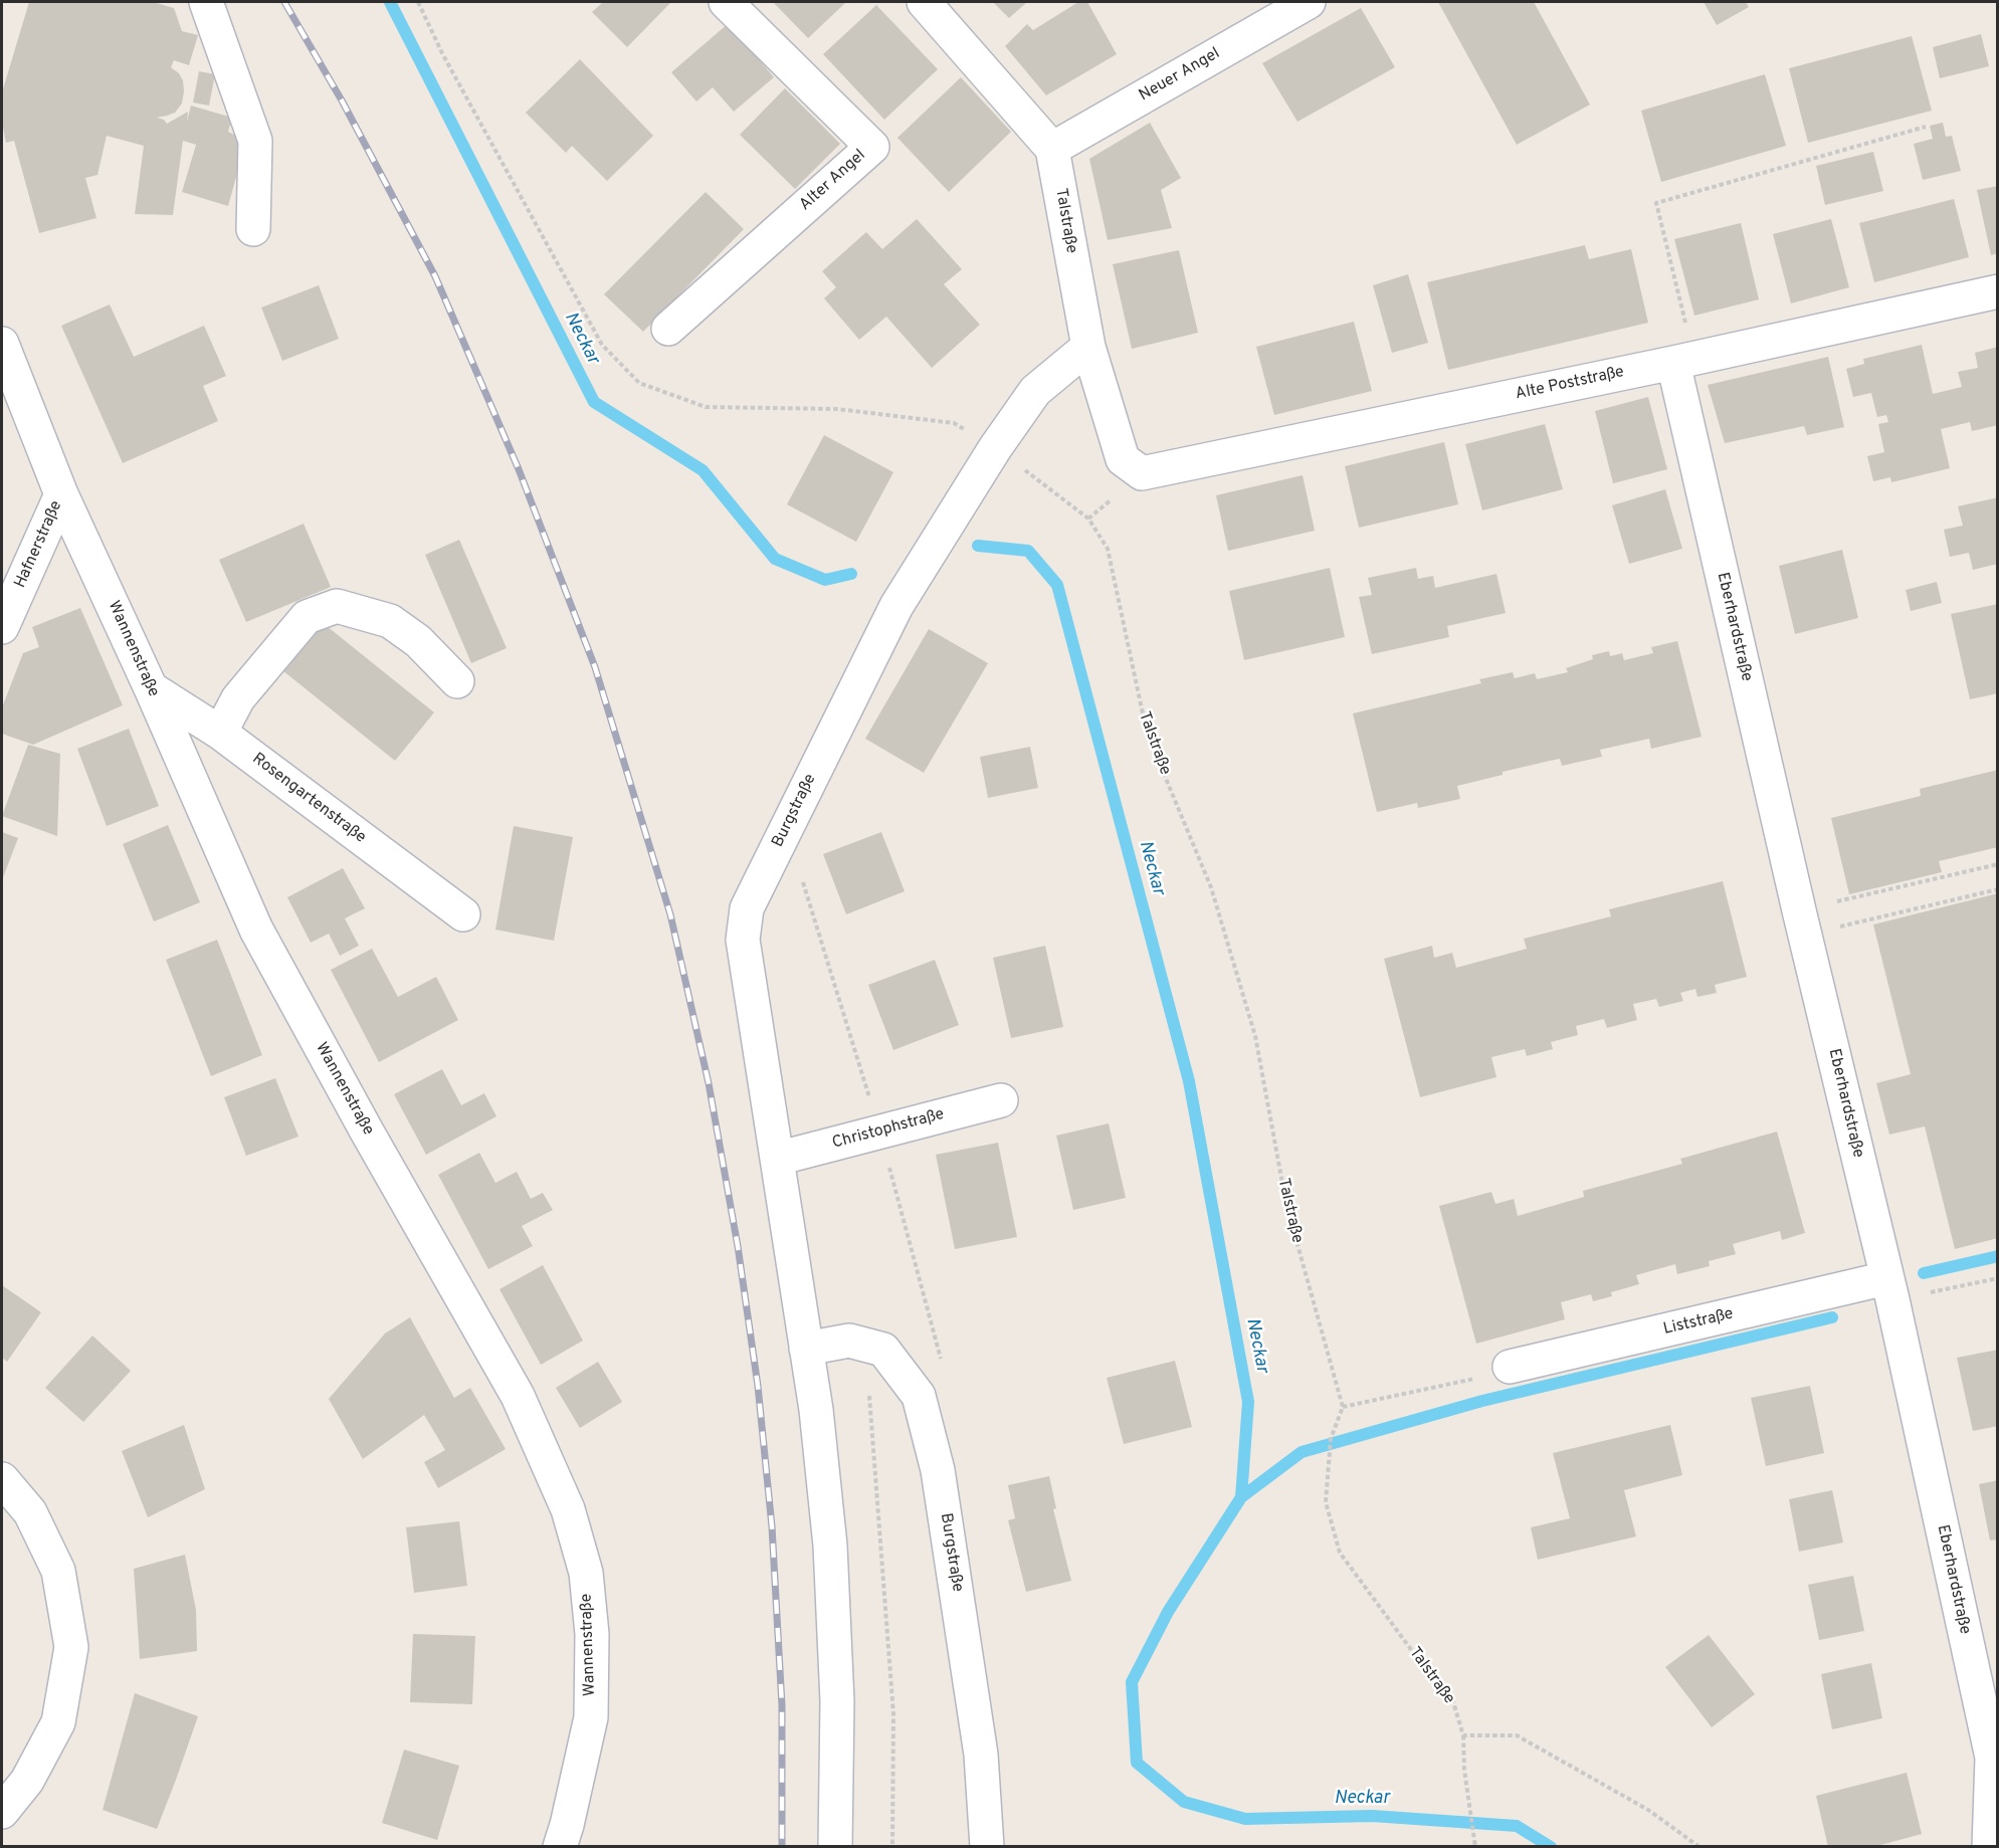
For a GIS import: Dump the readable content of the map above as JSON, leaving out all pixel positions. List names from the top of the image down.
{
  "streets": {
    "street": [
      "Neuer Angel",
      "Alter Angel",
      "Talstraße",
      "Alte Poststraße",
      "Hafnerstraße",
      "Eberhardstraße",
      "Wannenstraße",
      "Rosengartenstraße",
      "Burgstraße",
      "Christophstraße",
      "Liststraße"
    ]
  },
  "crossings": [
    ["Neuer Angel", "Talstraße"],
    ["Talstraße", "Alte Poststraße"],
    ["Talstraße", "Burgstraße"],
    ["Alte Poststraße", "Eberhardstraße"],
    ["Hafnerstraße", "Wannenstraße"],
    ["Eberhardstraße", "Liststraße"],
    ["Wannenstraße", "Rosengartenstraße"],
    ["Burgstraße", "Christophstraße"]
  ],
  "water": ["Neckar"]
}
